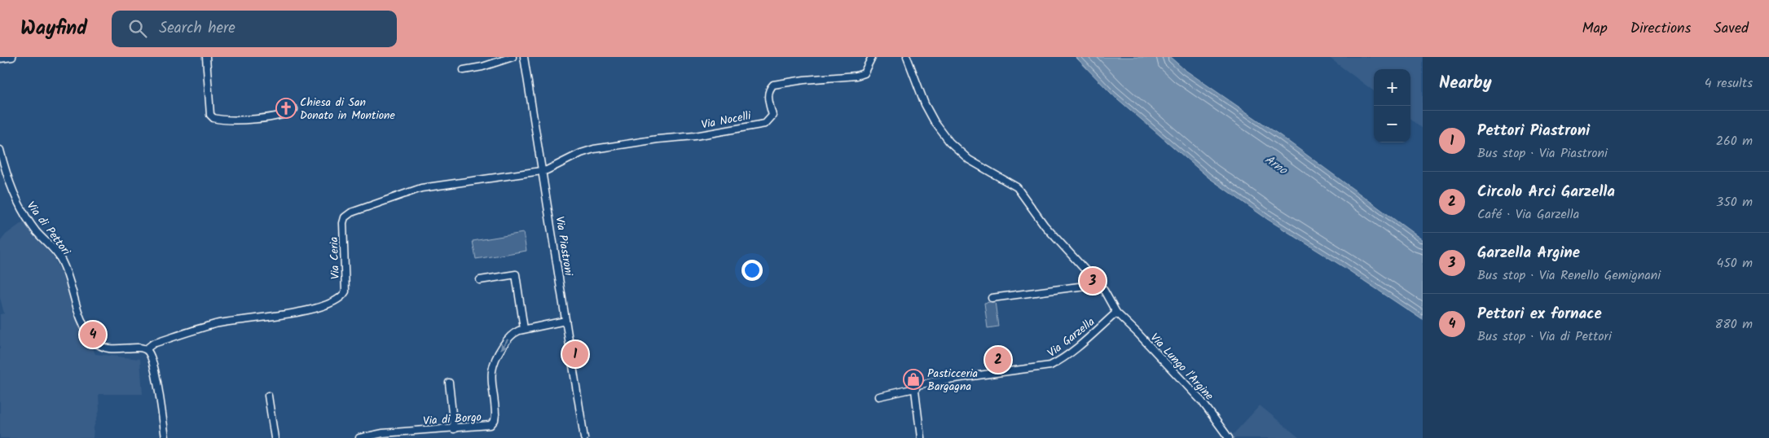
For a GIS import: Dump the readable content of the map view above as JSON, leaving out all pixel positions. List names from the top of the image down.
{
  "streets": {
    "street": [
      "Via Nocelli",
      "Via di Pettori",
      "Via Piastroni",
      "Via Ceria",
      "Via Garzella",
      "Via Lungo l'Argine",
      "Via di Borgo"
    ]
  },
  "crossings": [
    ["Via Nocelli", "Via Piastroni"],
    ["Via Nocelli", "Via Ceria"],
    ["Via di Pettori", "Via Ceria"],
    ["Via Piastroni", "Via Ceria"],
    ["Via Piastroni", "Via di Borgo"],
    ["Via Garzella", "Via Lungo l'Argine"]
  ],
  "one_way": ["Via di Borgo"],
  "water": ["Arno"],
  "places": {
    "church": ["Chiesa di San Donato in Montione"],
    "shop": ["Pasticceria Bargagna"]
  },
  "page": {
    "header": "Wayfind",
    "search": "Search here",
    "nav": ["Map", "Directions", "Saved"],
    "heading": ["Nearby", "4 results"],
    "map_buttons": ["+", "−"],
    "list": [
      {
        "mark": "1",
        "name": "Pettori Piastroni",
        "note": "Bus stop · Via Piastroni",
        "value": "260 m"
      },
      {
        "mark": "2",
        "name": "Circolo Arci Garzella",
        "note": "Café · Via Garzella",
        "value": "350 m"
      },
      {
        "mark": "3",
        "name": "Garzella Argine",
        "note": "Bus stop · Via Renello Gemignani",
        "value": "450 m"
      },
      {
        "mark": "4",
        "name": "Pettori ex fornace",
        "note": "Bus stop · Via di Pettori",
        "value": "880 m"
      }
    ],
    "pins": [
      "3",
      "4",
      "1",
      "2"
    ]
  }
}
